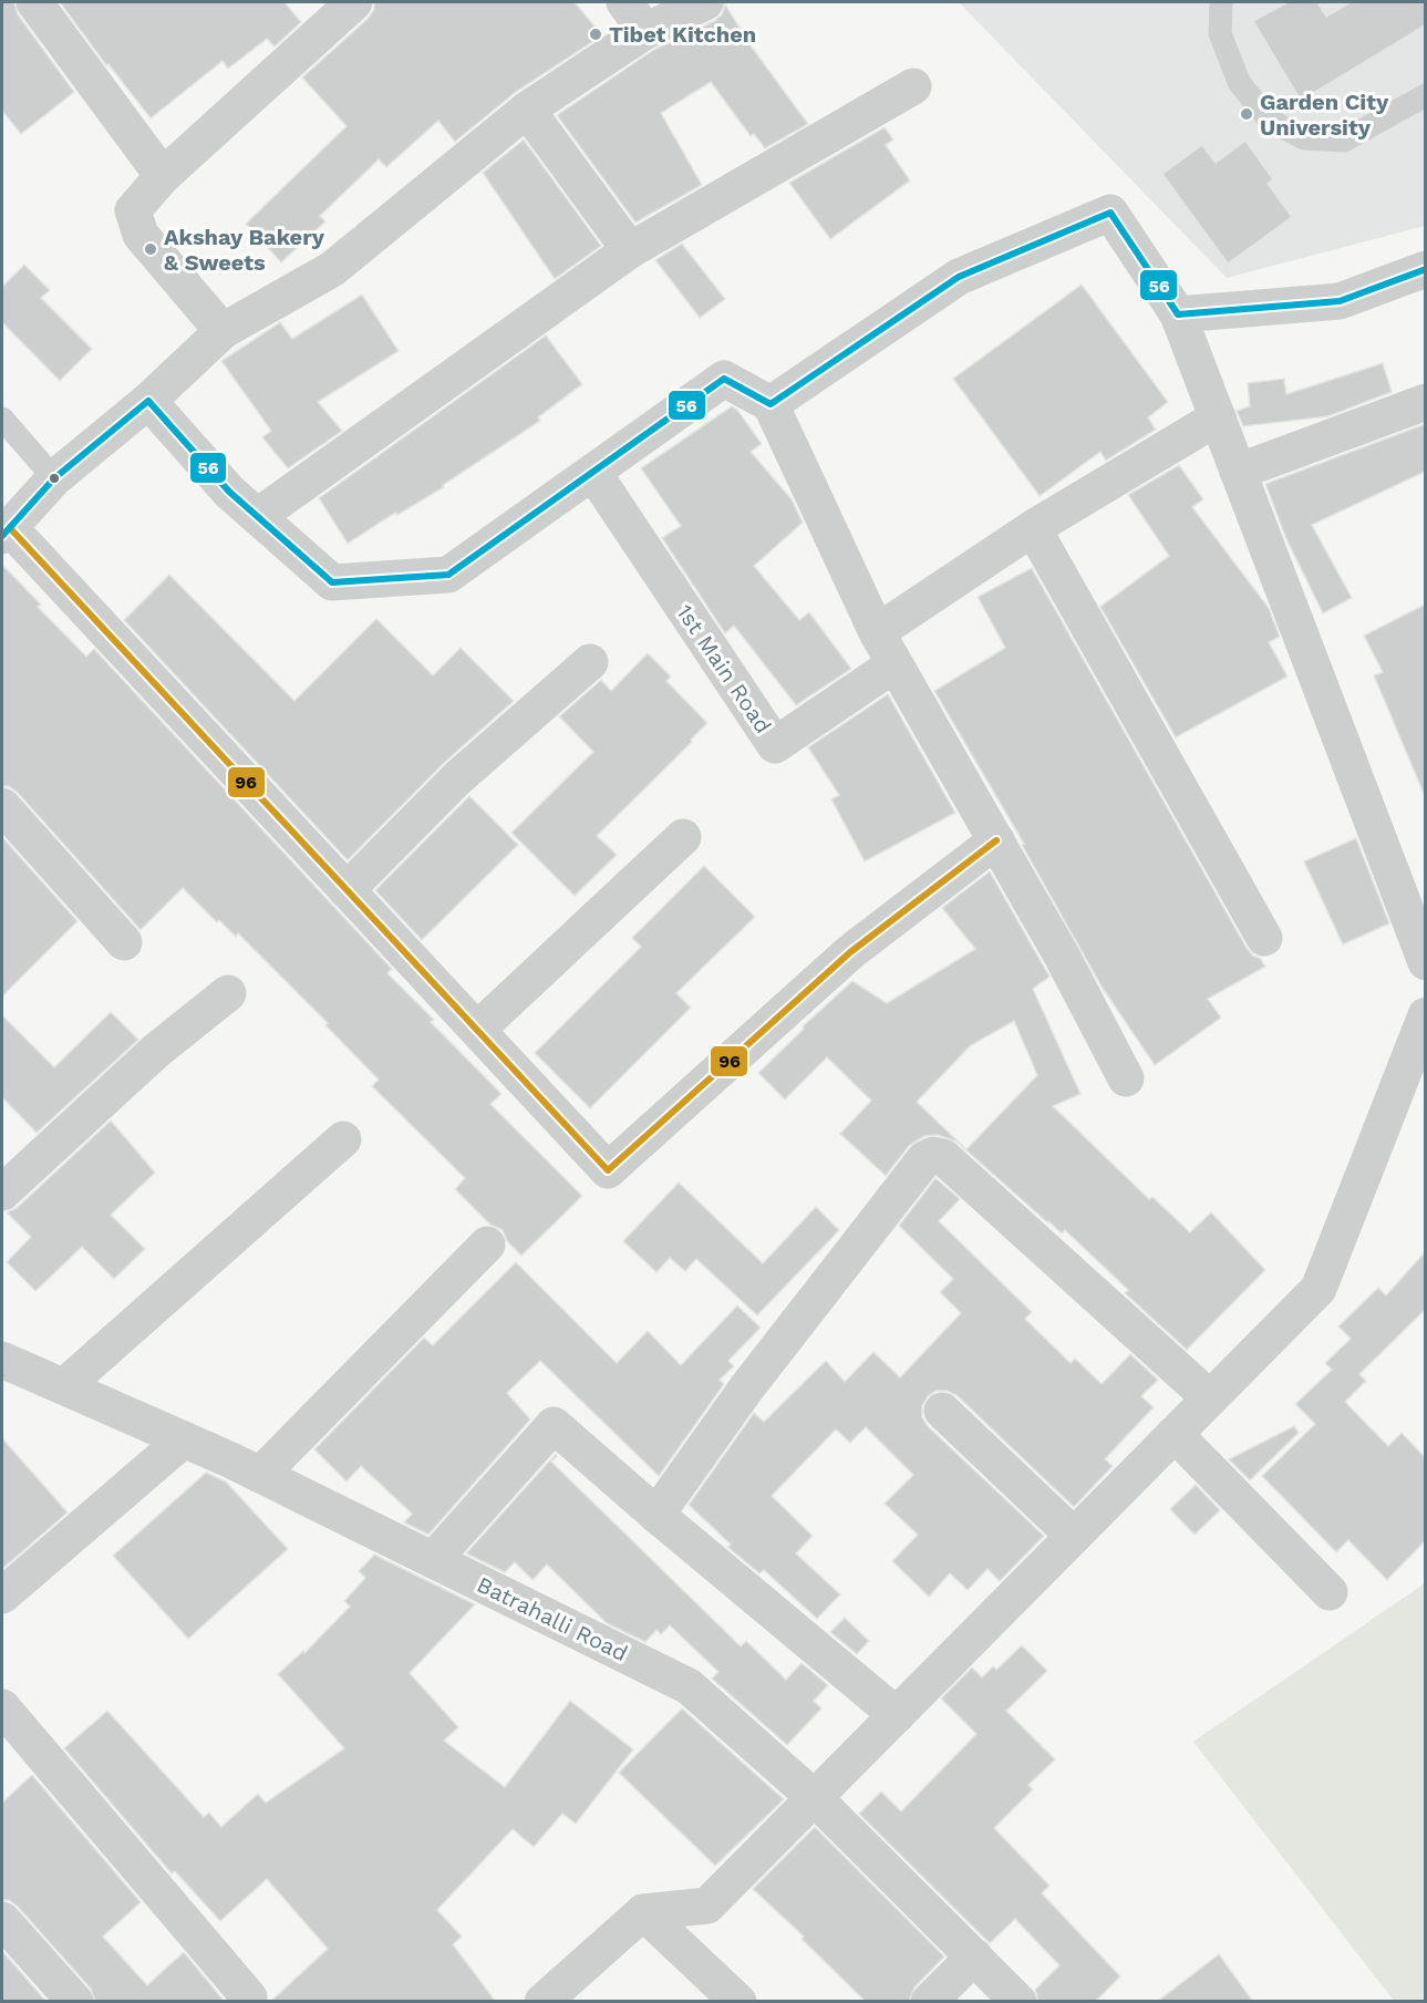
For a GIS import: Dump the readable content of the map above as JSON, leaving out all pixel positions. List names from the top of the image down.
{
  "streets": {
    "street": ["1st Main Road", "Batrahalli Road"]
  },
  "places": ["Tibet Kitchen", "Garden City University", "Akshay Bakery & Sweets"],
  "lines": ["transit line 56", "transit line 96"]
}
